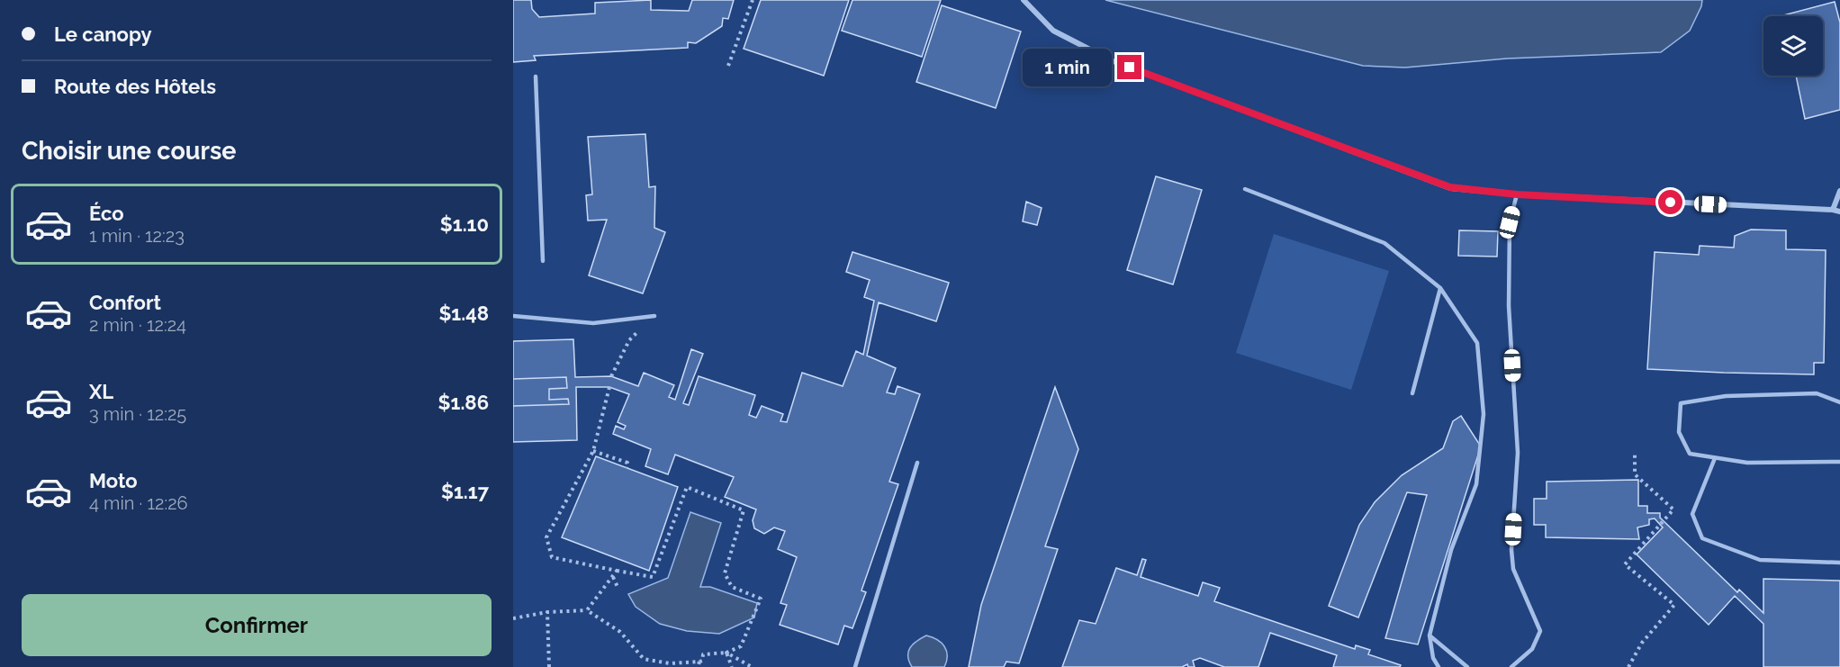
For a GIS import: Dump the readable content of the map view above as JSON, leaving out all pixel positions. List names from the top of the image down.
{
  "page": {
    "banner": ["Le canopy", "Route des Hôtels"],
    "bubble": "1 min",
    "heading": "Choisir une course",
    "list": [
      {
        "name": "Éco",
        "note": "1 min · 12:23",
        "value": "$1.10"
      },
      {
        "name": "Confort",
        "note": "2 min · 12:24",
        "value": "$1.48"
      },
      {
        "name": "XL",
        "note": "3 min · 12:25",
        "value": "$1.86"
      },
      {
        "name": "Moto",
        "note": "4 min · 12:26",
        "value": "$1.17"
      }
    ],
    "buttons": "Confirmer"
  }
}
